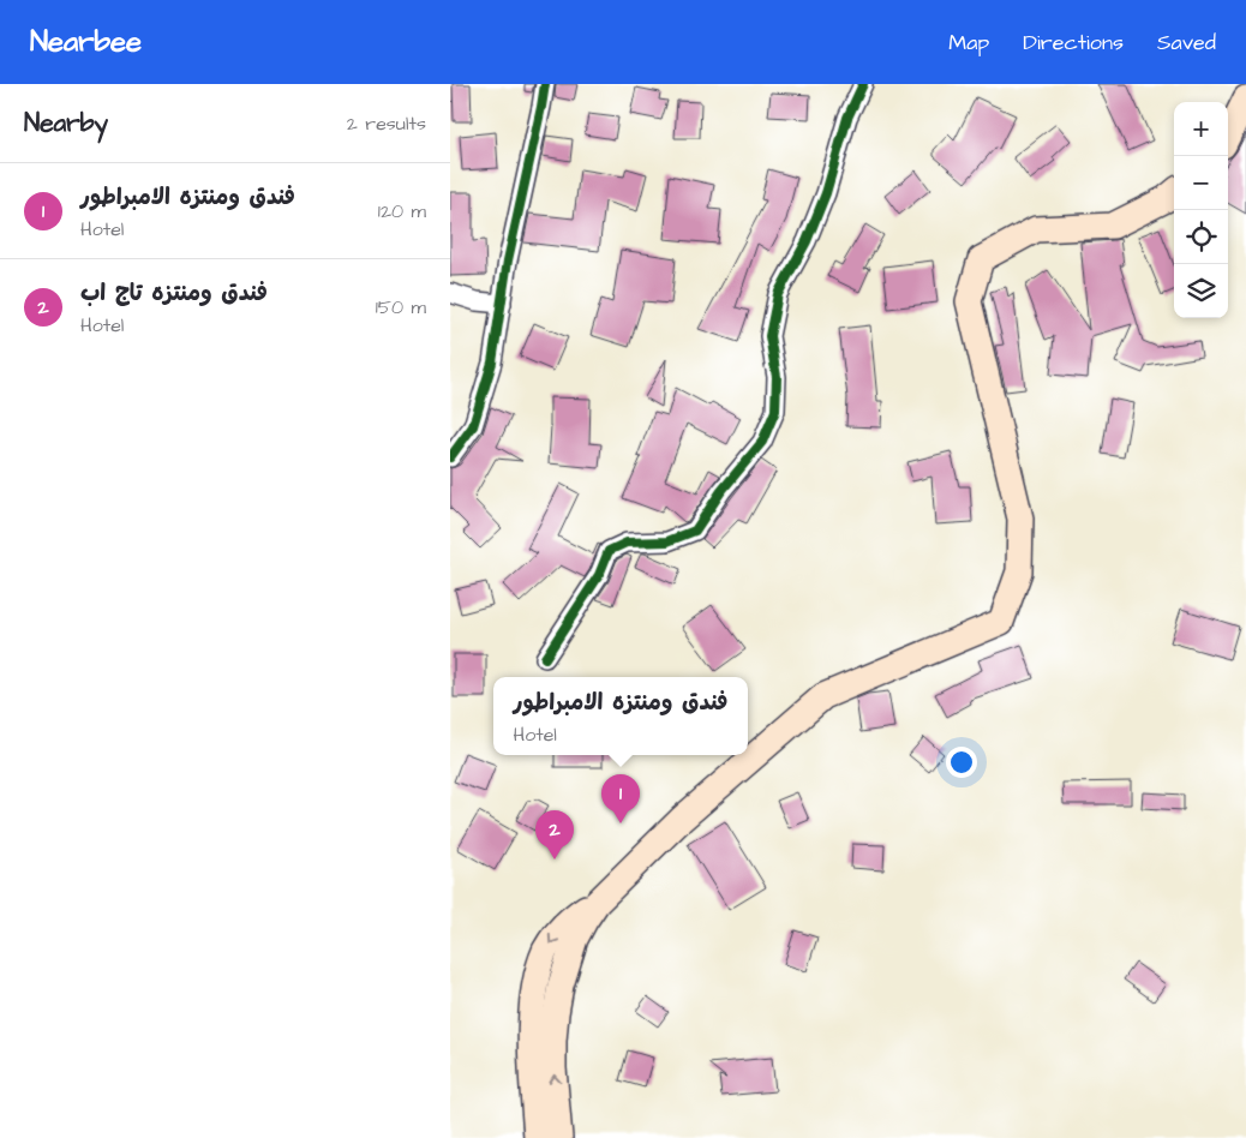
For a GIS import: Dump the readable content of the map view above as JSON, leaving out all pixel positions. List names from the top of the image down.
{
  "page": {
    "header": "Nearbee",
    "nav": ["Map", "Directions", "Saved"],
    "heading": ["Nearby", "2 results"],
    "map_buttons": ["+", "−"],
    "list": [
      {
        "mark": "1",
        "name": "فندق ومنتزه الامبراطور",
        "note": "Hotel",
        "value": "120 m"
      },
      {
        "mark": "2",
        "name": "فندق ومنتزه تاج اب",
        "note": "Hotel",
        "value": "150 m"
      }
    ],
    "popup": ["فندق ومنتزه الامبراطور", "Hotel"],
    "pins": ["1", "2"]
  }
}
